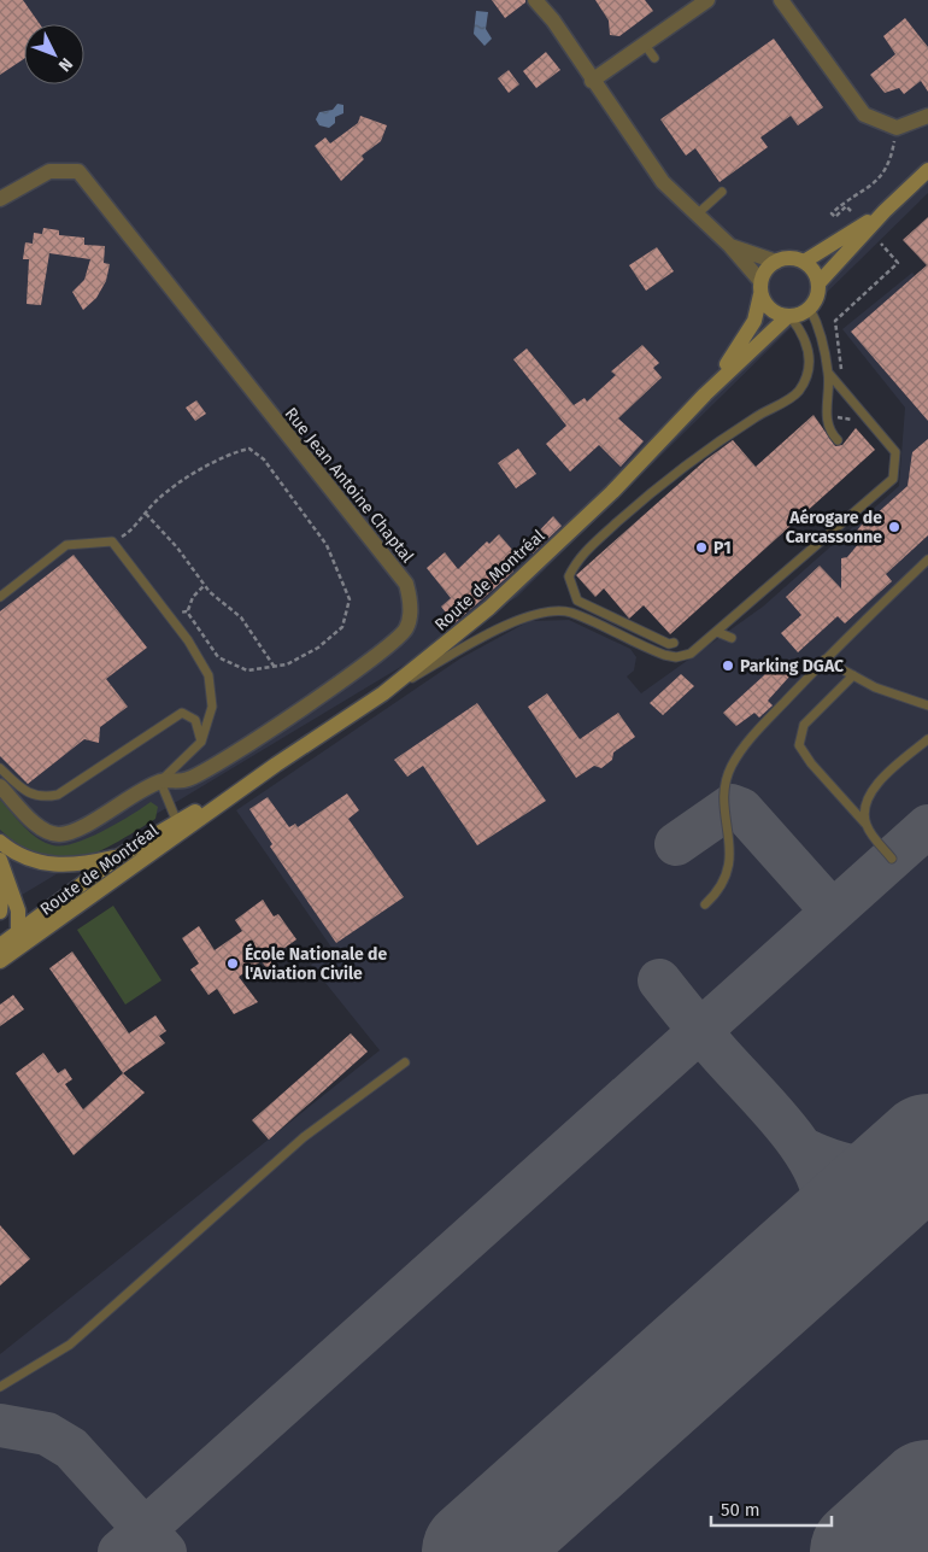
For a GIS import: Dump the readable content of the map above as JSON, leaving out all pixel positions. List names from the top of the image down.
{
  "streets": {
    "main road": ["Route de Montréal"],
    "street": ["Rue Jean Antoine Chaptal"]
  },
  "places": [
    "Aérogare de Carcassonne",
    "P1",
    "Parking DGAC",
    "École Nationale de l'Aviation Civile"
  ],
  "scale_bar": "50 m",
  "north": "bottom right"
}
